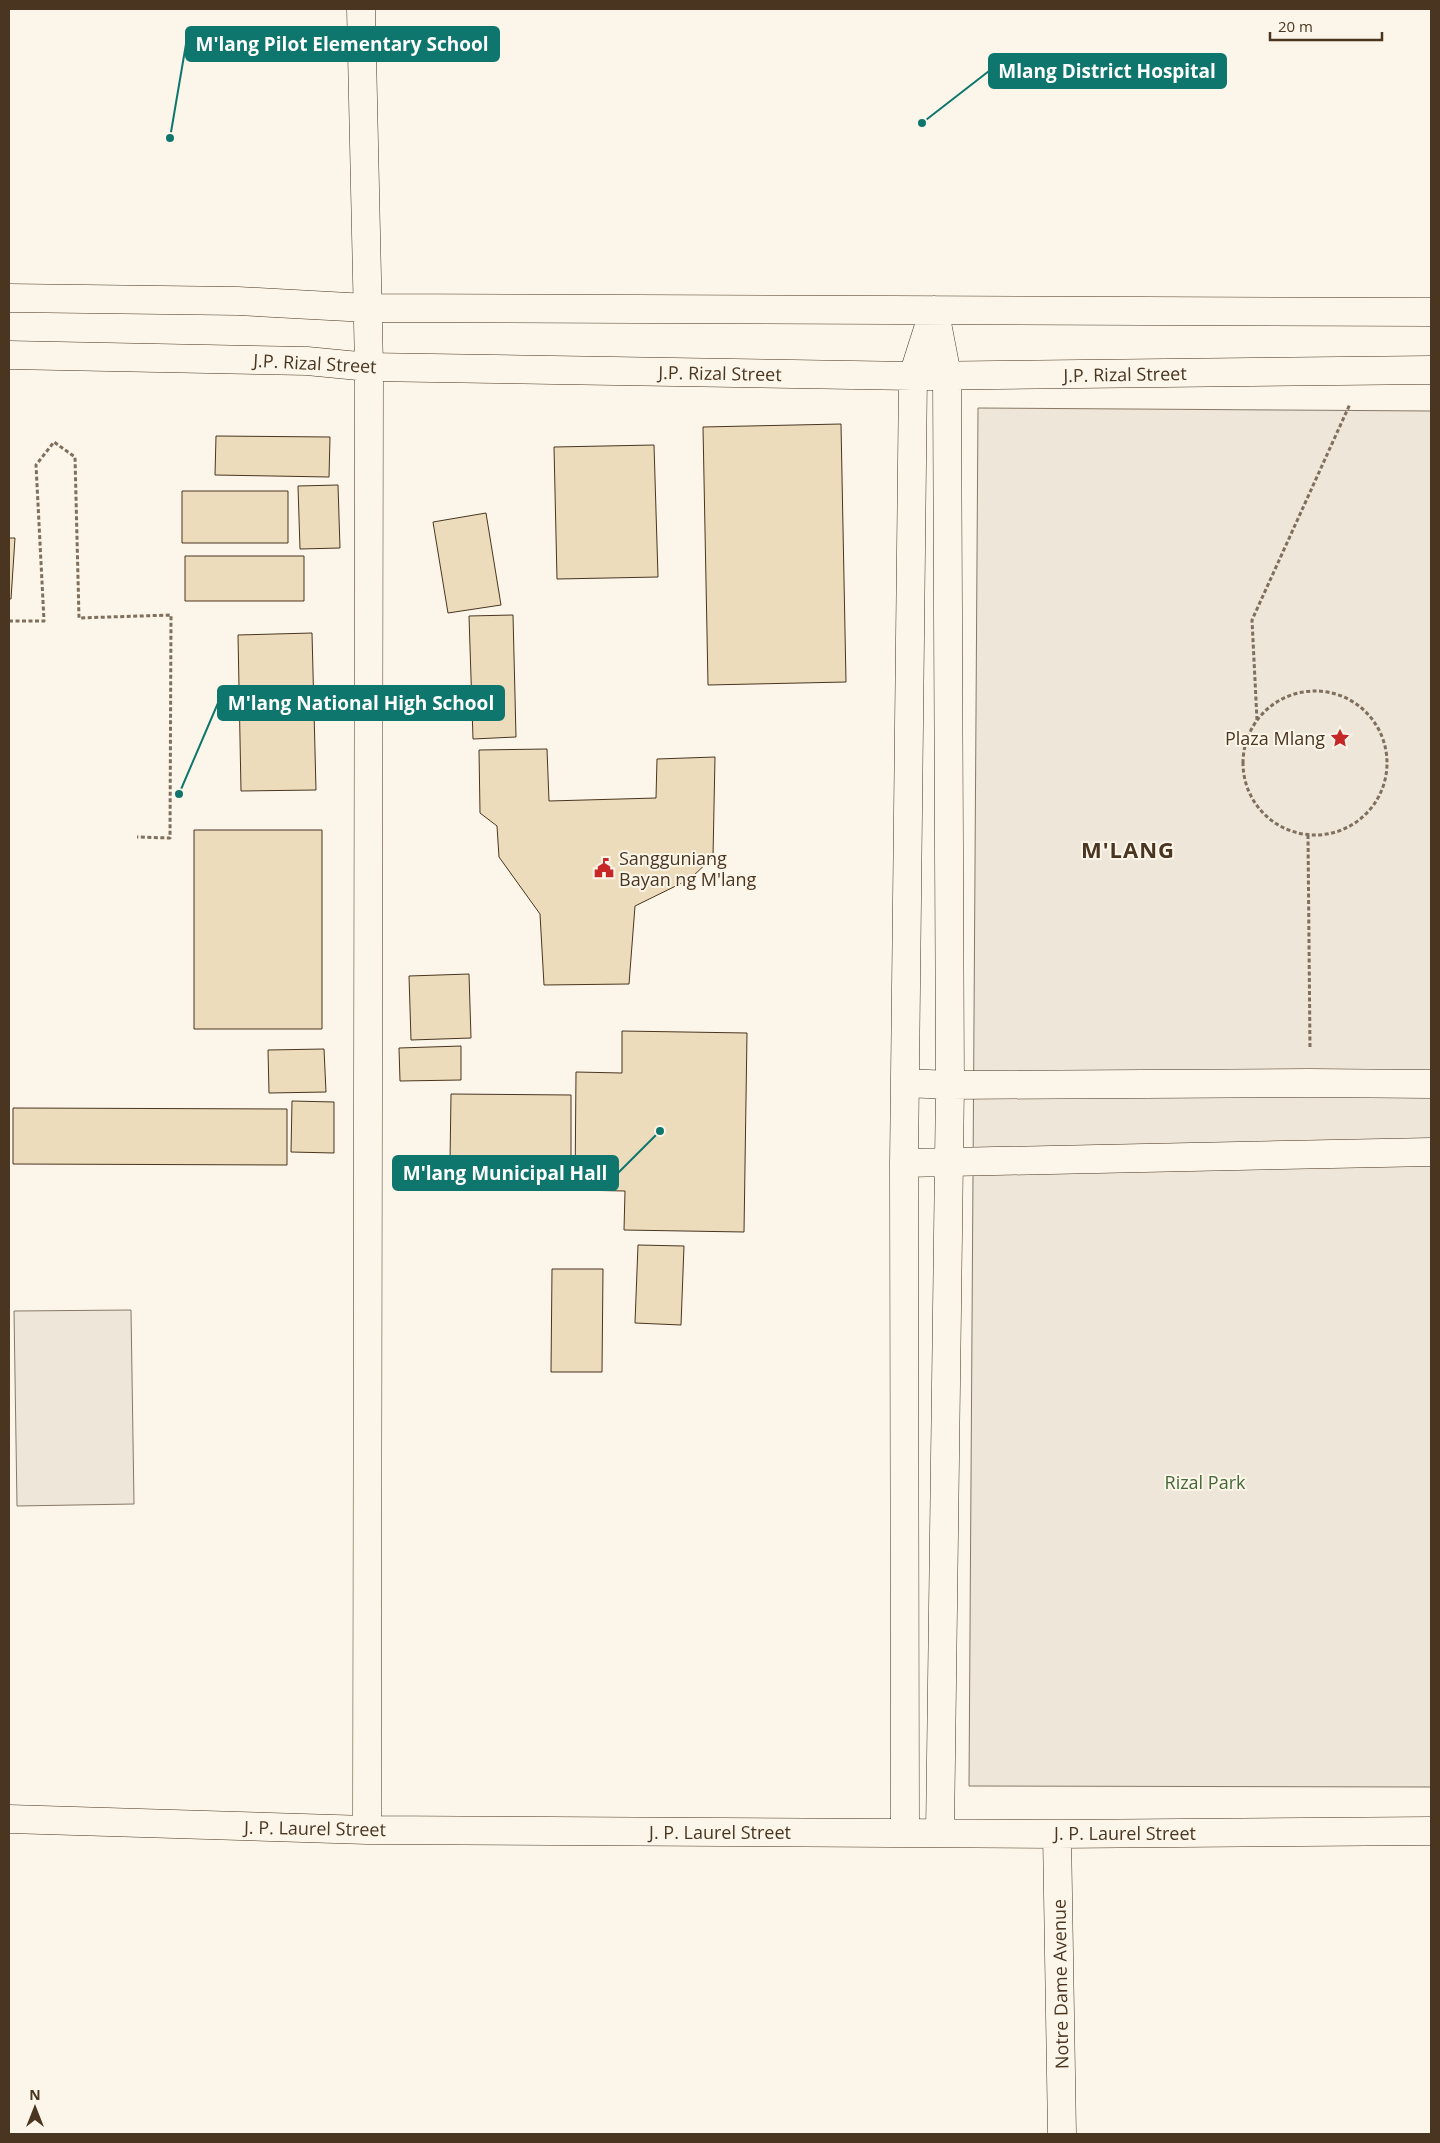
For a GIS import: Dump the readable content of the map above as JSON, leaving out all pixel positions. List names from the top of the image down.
{
  "streets": {
    "street": ["J.P. Rizal Street", "J. P. Laurel Street", "Notre Dame Avenue"]
  },
  "crossings": [
    ["J. P. Laurel Street", "Notre Dame Avenue"]
  ],
  "districts": ["M'LANG"],
  "parks": ["Rizal Park"],
  "places": {
    "other": [
      "Mlang District Hospital",
      "M'lang Pilot Elementary School",
      "M'lang National High School",
      "M'lang Municipal Hall"
    ],
    "place": ["Plaza Mlang"],
    "public building": ["Sangguniang Bayan ng M'lang"]
  },
  "scale_bar": "20 m",
  "north": "top"
}
